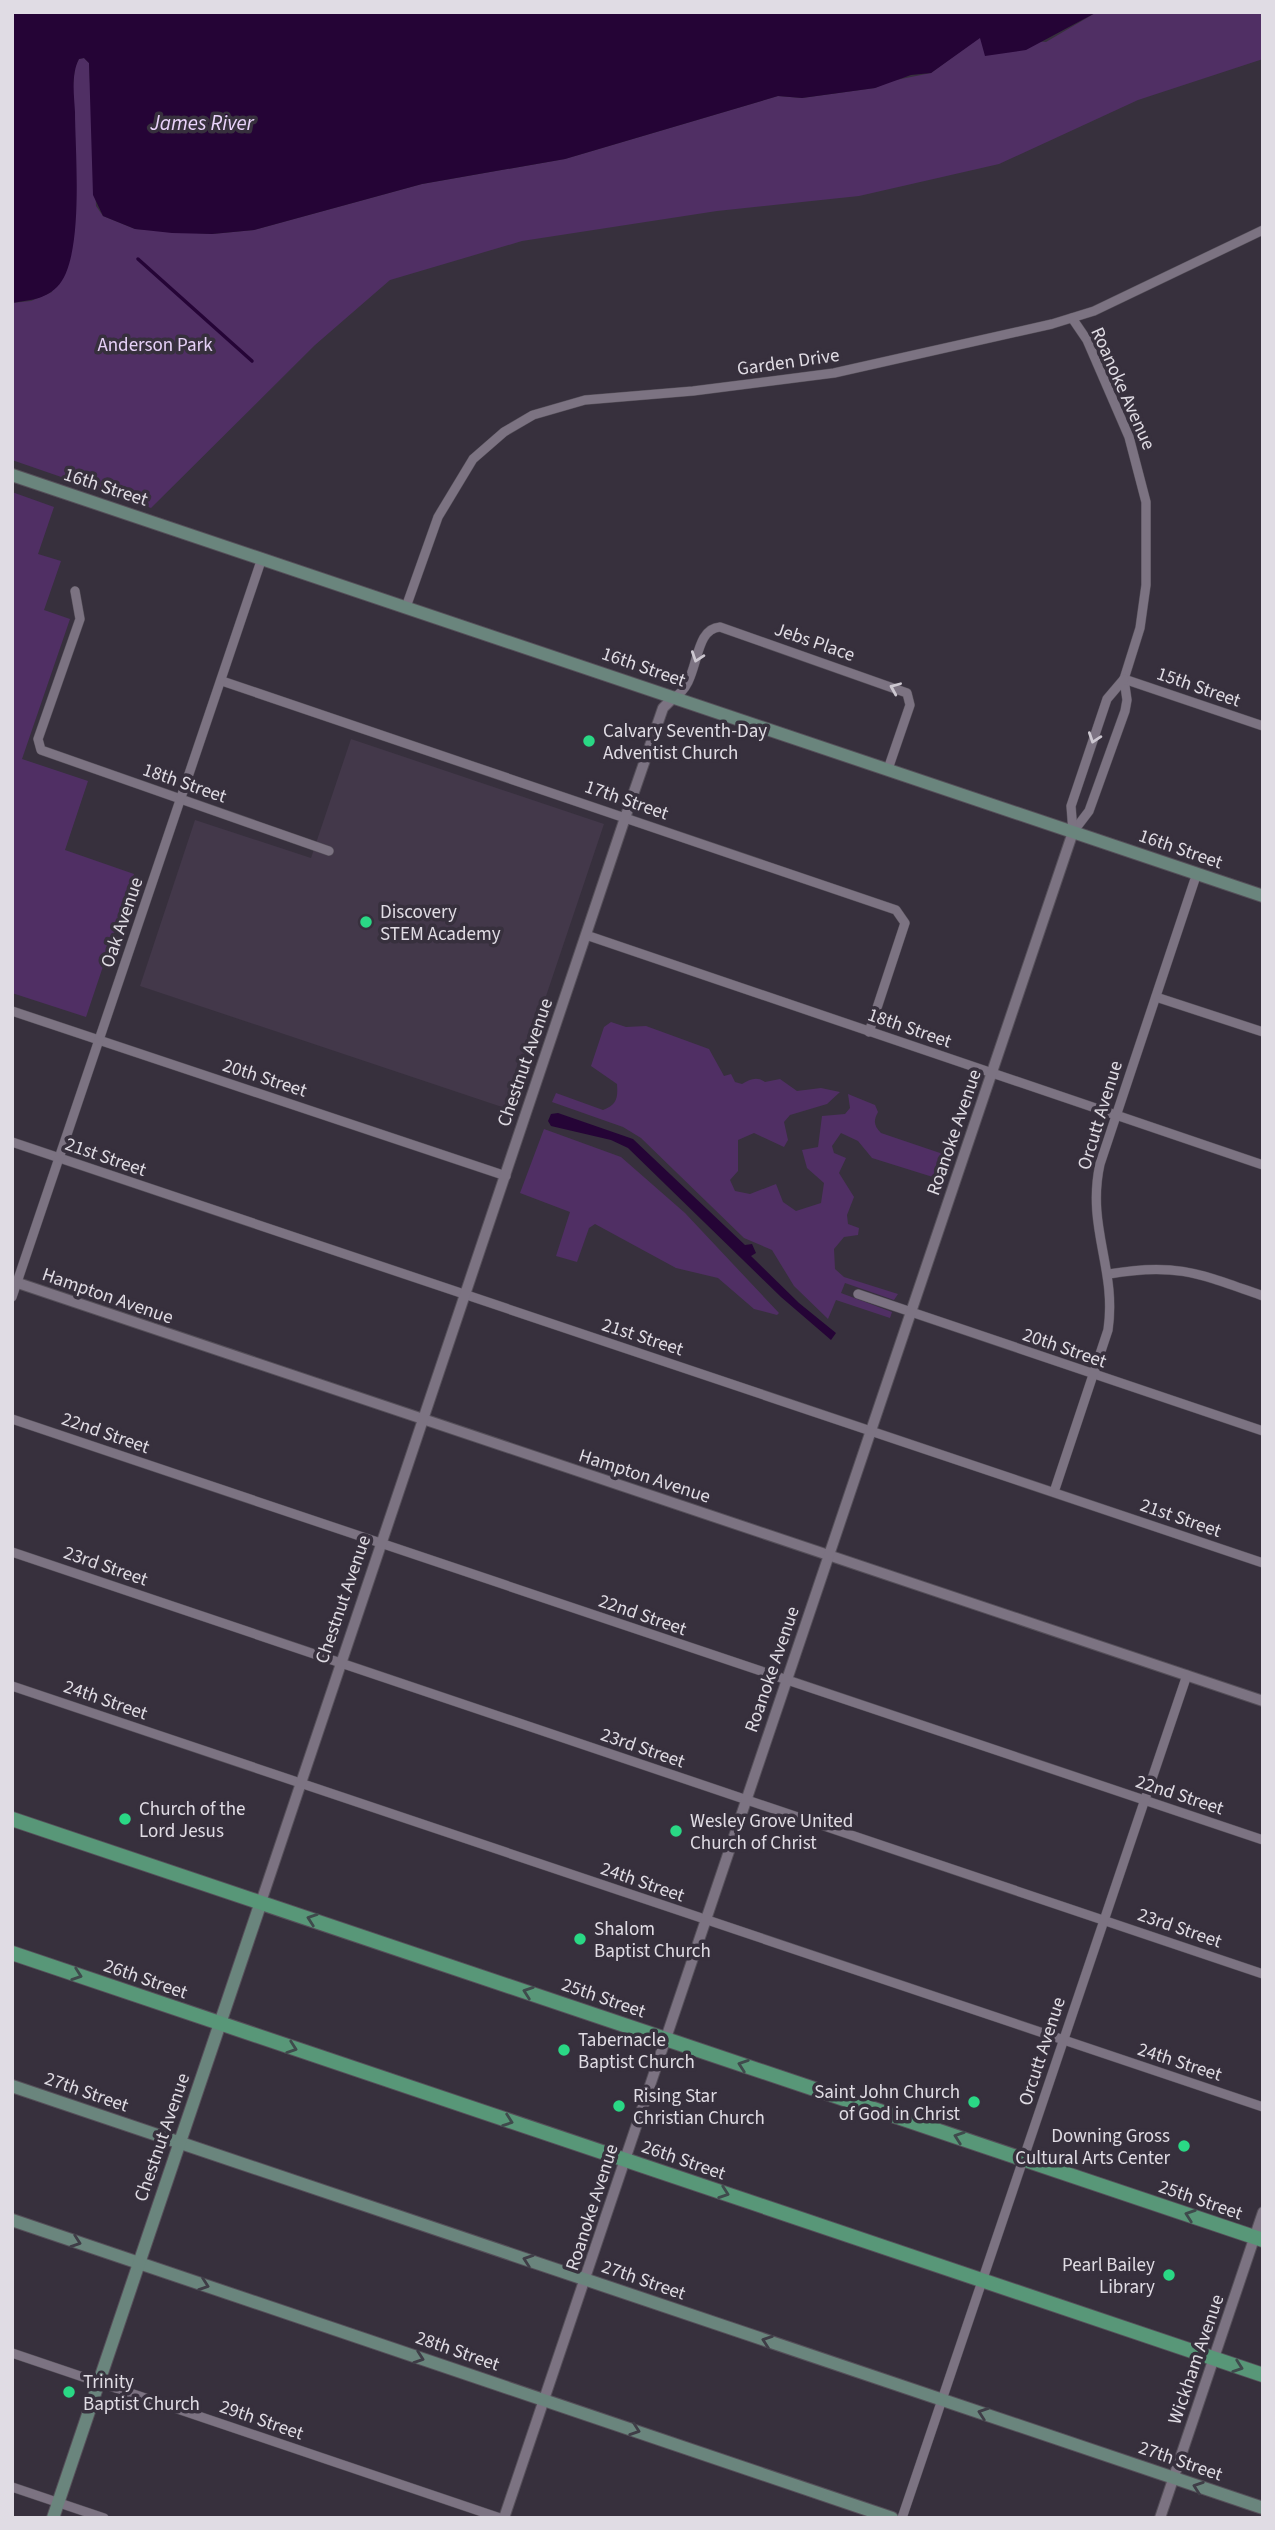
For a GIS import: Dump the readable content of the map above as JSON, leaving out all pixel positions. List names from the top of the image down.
{
  "streets": {
    "main road": [
      "16th Street",
      "Chestnut Avenue",
      "26th Street",
      "25th Street",
      "27th Street",
      "28th Street"
    ],
    "street": [
      "Garden Drive",
      "Roanoke Avenue",
      "Jebs Place",
      "15th Street",
      "18th Street",
      "17th Street",
      "Oak Avenue",
      "20th Street",
      "Orcutt Avenue",
      "21st Street",
      "Hampton Avenue",
      "22nd Street",
      "23rd Street",
      "24th Street",
      "Wickham Avenue",
      "29th Street"
    ]
  },
  "crossings": [
    ["Garden Drive", "Roanoke Avenue"],
    ["Garden Drive", "16th Street"],
    ["Roanoke Avenue", "16th Street"],
    ["Roanoke Avenue", "15th Street"],
    ["Roanoke Avenue", "18th Street"],
    ["Roanoke Avenue", "20th Street"],
    ["Roanoke Avenue", "21st Street"],
    ["Roanoke Avenue", "Hampton Avenue"],
    ["Roanoke Avenue", "22nd Street"],
    ["Roanoke Avenue", "23rd Street"],
    ["Roanoke Avenue", "24th Street"],
    ["Roanoke Avenue", "26th Street"],
    ["Roanoke Avenue", "25th Street"],
    ["Roanoke Avenue", "27th Street"],
    ["Roanoke Avenue", "28th Street"],
    ["Roanoke Avenue", "29th Street"],
    ["16th Street", "Jebs Place"],
    ["16th Street", "Oak Avenue"],
    ["16th Street", "Chestnut Avenue"],
    ["16th Street", "Orcutt Avenue"],
    ["Jebs Place", "Chestnut Avenue"],
    ["18th Street", "17th Street"],
    ["18th Street", "Oak Avenue"],
    ["18th Street", "Chestnut Avenue"],
    ["18th Street", "Orcutt Avenue"],
    ["17th Street", "Oak Avenue"],
    ["17th Street", "Chestnut Avenue"],
    ["Oak Avenue", "20th Street"],
    ["Oak Avenue", "21st Street"],
    ["Oak Avenue", "Hampton Avenue"],
    ["Chestnut Avenue", "20th Street"],
    ["Chestnut Avenue", "21st Street"],
    ["Chestnut Avenue", "Hampton Avenue"],
    ["Chestnut Avenue", "22nd Street"],
    ["Chestnut Avenue", "23rd Street"],
    ["Chestnut Avenue", "24th Street"],
    ["Chestnut Avenue", "26th Street"],
    ["Chestnut Avenue", "25th Street"],
    ["Chestnut Avenue", "27th Street"],
    ["Chestnut Avenue", "28th Street"],
    ["Chestnut Avenue", "29th Street"],
    ["20th Street", "Orcutt Avenue"],
    ["Orcutt Avenue", "21st Street"],
    ["Orcutt Avenue", "Hampton Avenue"],
    ["Orcutt Avenue", "22nd Street"],
    ["Orcutt Avenue", "23rd Street"],
    ["Orcutt Avenue", "24th Street"],
    ["Orcutt Avenue", "26th Street"],
    ["Orcutt Avenue", "25th Street"],
    ["Orcutt Avenue", "27th Street"],
    ["26th Street", "Wickham Avenue"],
    ["25th Street", "Wickham Avenue"],
    ["27th Street", "Wickham Avenue"]
  ],
  "one_way": [
    "26th Street",
    "25th Street",
    "27th Street",
    "28th Street"
  ],
  "water": ["James River"],
  "parks": ["Anderson Park"],
  "places": [
    "Calvary Seventh-Day Adventist Church",
    "Discovery STEM Academy",
    "Church of the Lord Jesus",
    "Wesley Grove United Church of Christ",
    "Shalom Baptist Church",
    "Tabernacle Baptist Church",
    "Saint John Church of God in Christ",
    "Rising Star Christian Church",
    "Downing Gross Cultural Arts Center",
    "Pearl Bailey Library",
    "Trinity Baptist Church"
  ]
}
